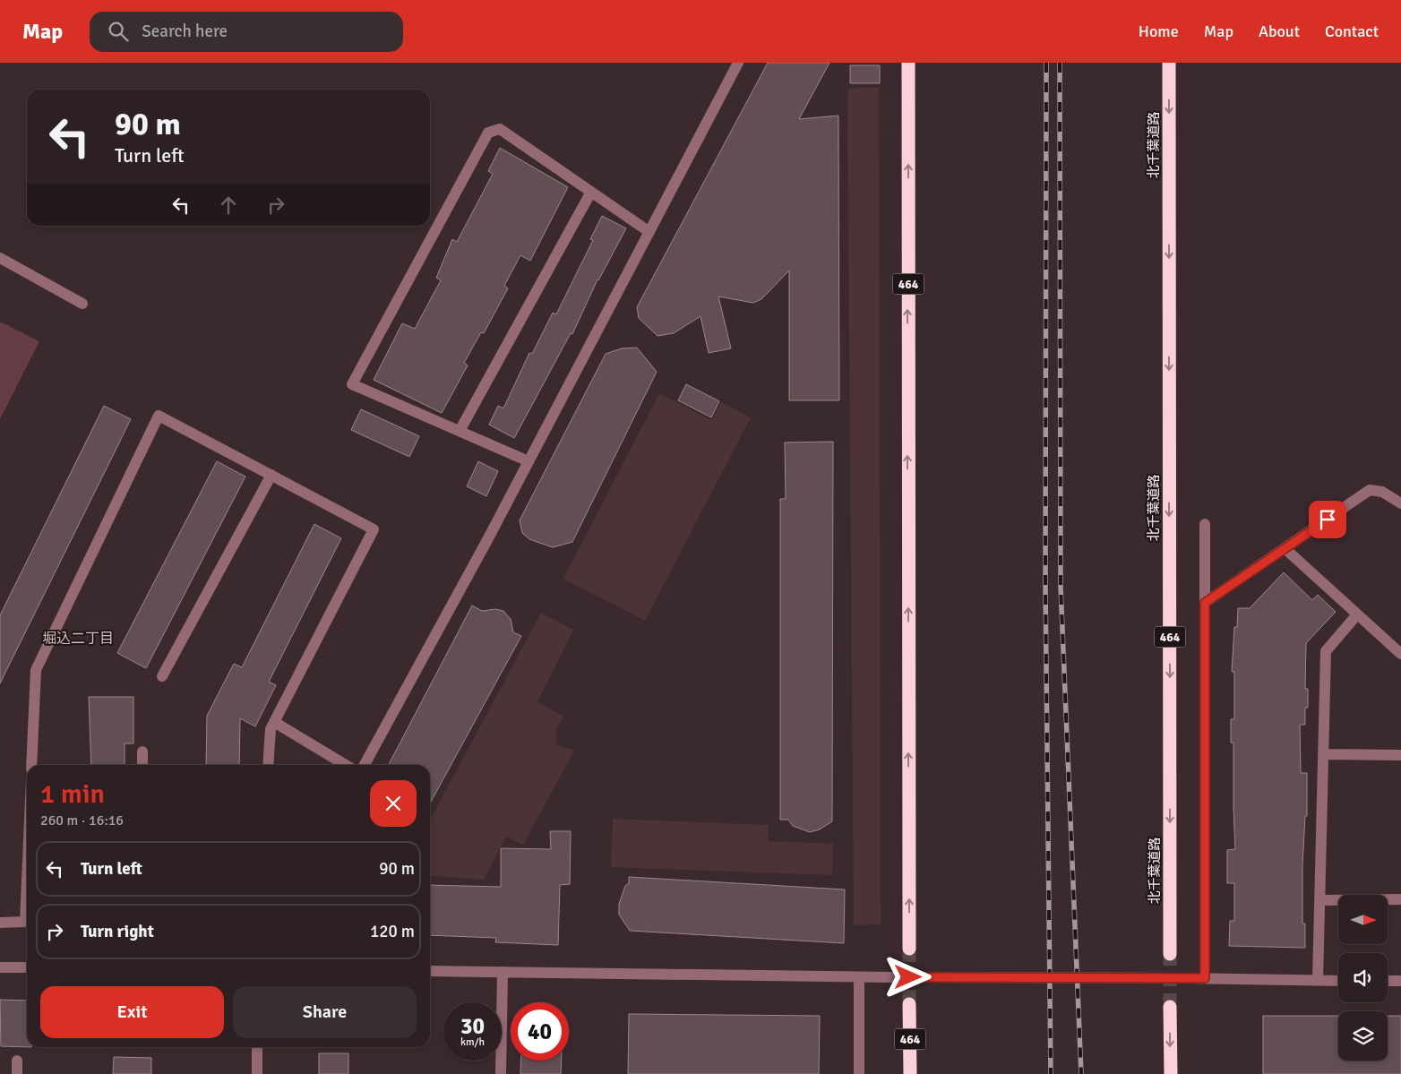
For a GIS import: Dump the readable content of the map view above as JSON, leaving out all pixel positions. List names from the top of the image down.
{
  "streets": {
    "highway": ["北千葉道路", "464"]
  },
  "one_way": ["北千葉道路"],
  "districts": ["堀込二丁目"],
  "north": "right",
  "page": {
    "header": "Map",
    "search": "Search here",
    "nav": [
      "Home",
      "Map",
      "About",
      "Contact"
    ],
    "turn": ["90 m", "Turn left"],
    "heading": ["1 min", "260 m · 16:16"],
    "list": [
      {
        "name": "Turn left",
        "value": "90 m"
      },
      {
        "name": "Turn right",
        "value": "120 m"
      }
    ],
    "buttons": ["Exit", "Share"],
    "speed": "30 km/h",
    "limit": "40"
  }
}
